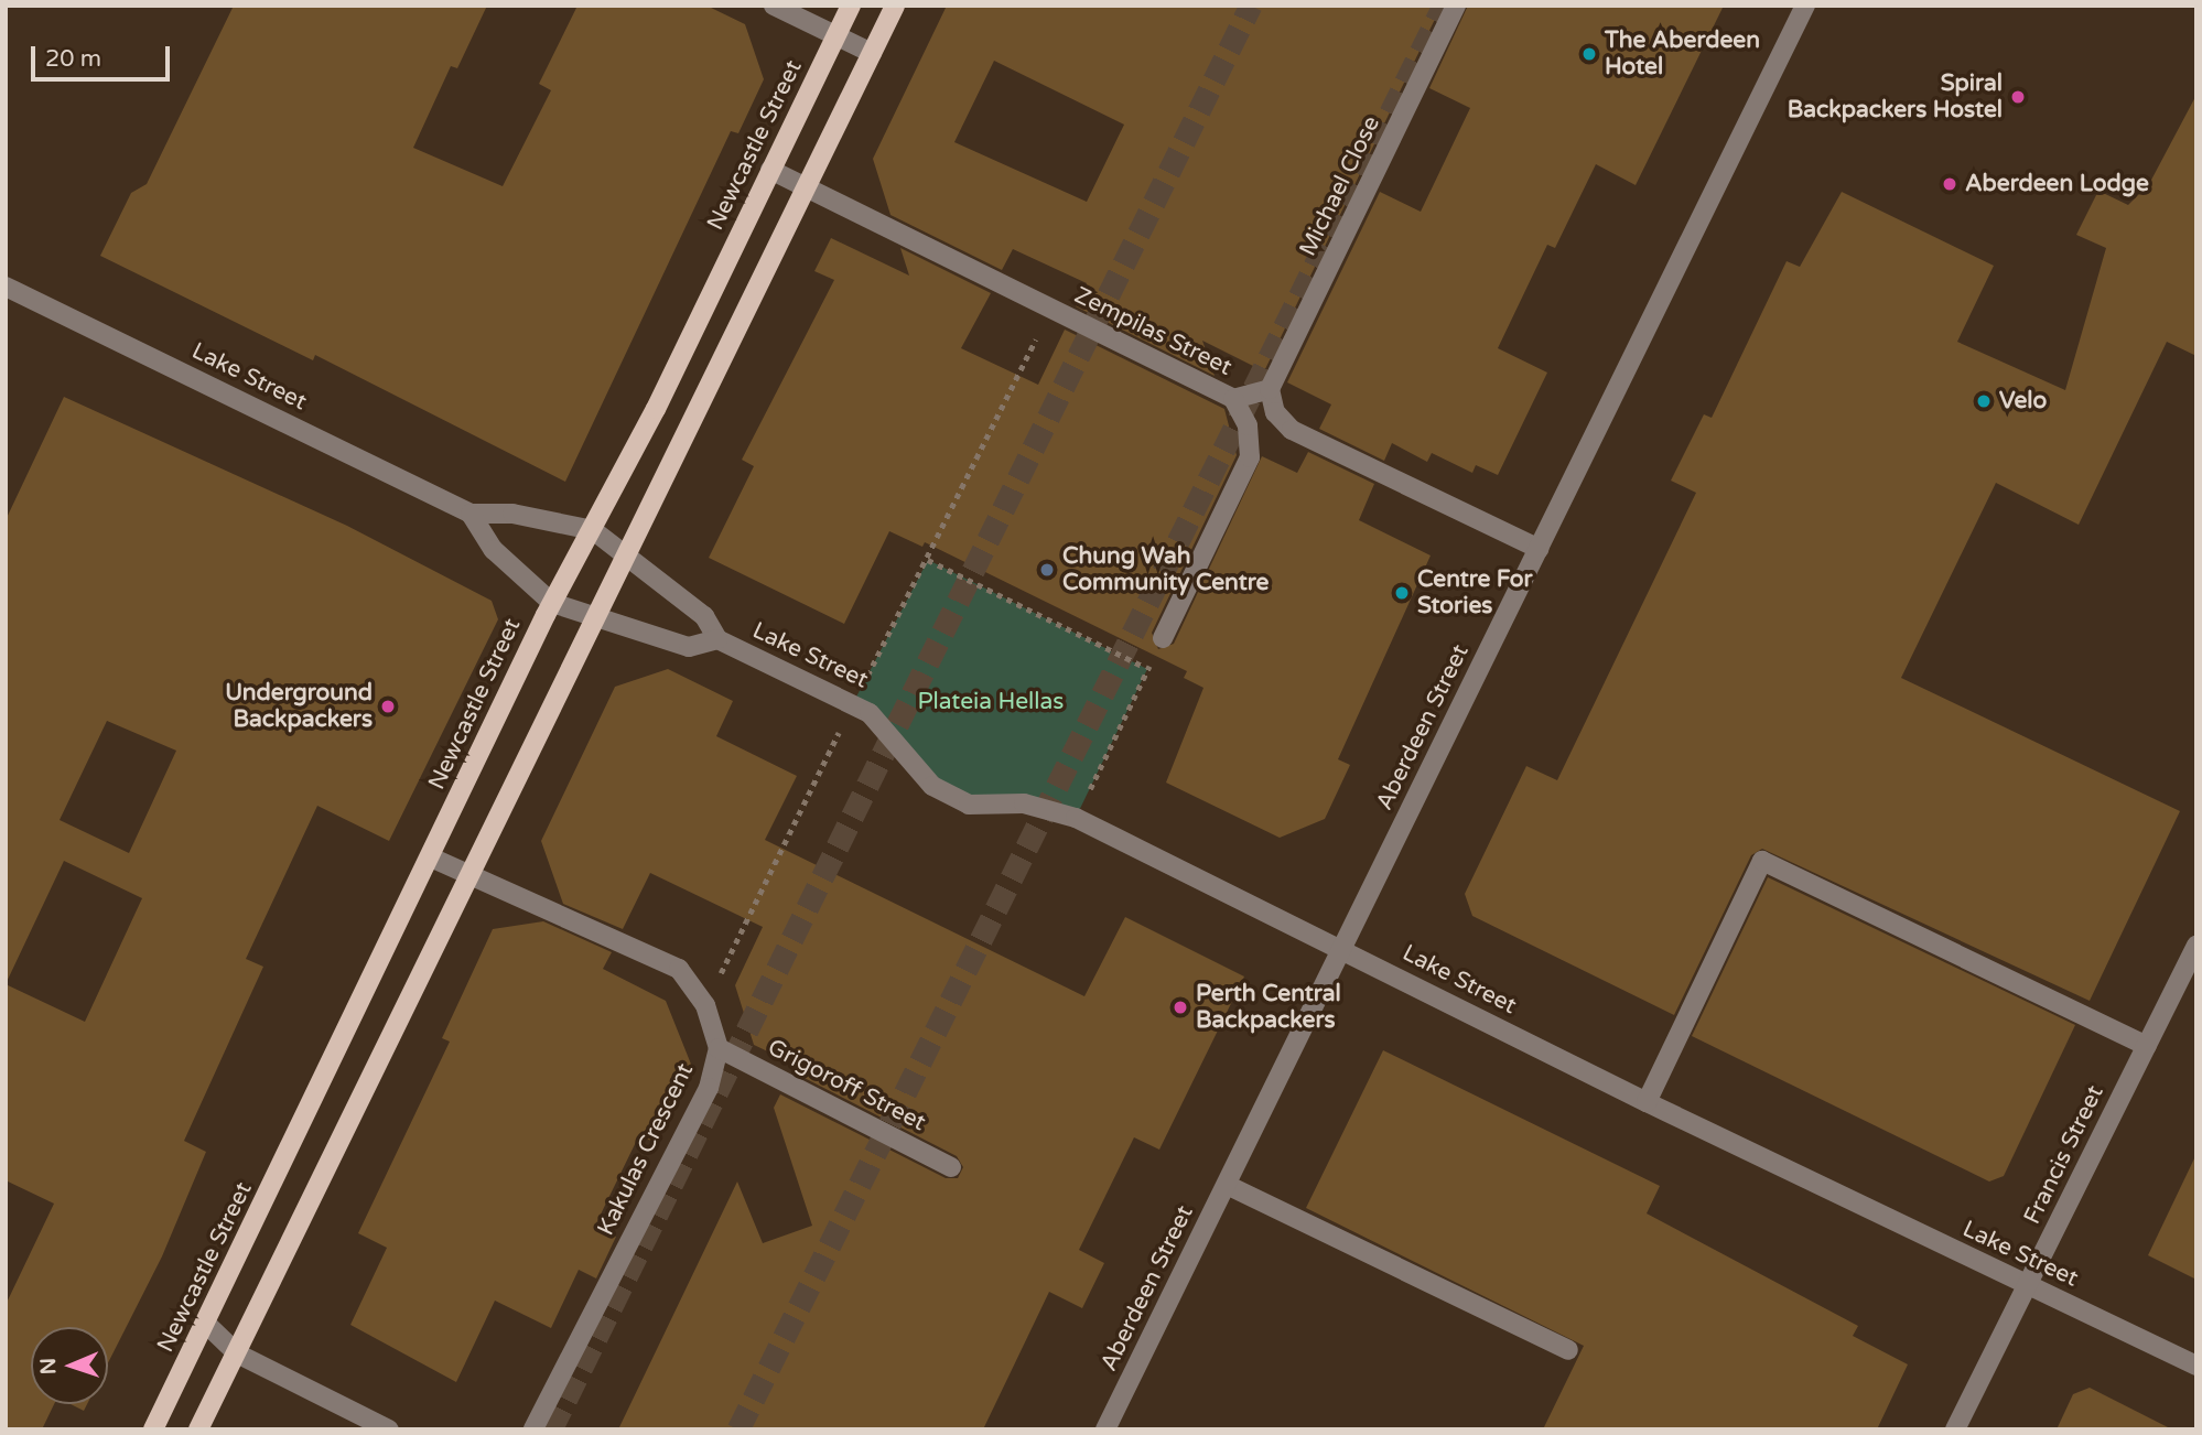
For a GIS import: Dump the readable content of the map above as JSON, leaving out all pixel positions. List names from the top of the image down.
{
  "streets": {
    "main road": ["Newcastle Street"],
    "street": [
      "Michael Close",
      "Zempilas Street",
      "Lake Street",
      "Aberdeen Street",
      "Grigoroff Street",
      "Kakulas Crescent",
      "Francis Street"
    ]
  },
  "crossings": [
    ["Newcastle Street", "Zempilas Street"],
    ["Newcastle Street", "Lake Street"],
    ["Newcastle Street", "Kakulas Crescent"],
    ["Michael Close", "Zempilas Street"],
    ["Lake Street", "Aberdeen Street"],
    ["Lake Street", "Francis Street"],
    ["Grigoroff Street", "Kakulas Crescent"]
  ],
  "parks": ["Plateia Hellas"],
  "places": [
    "The Aberdeen Hotel",
    "Spiral Backpackers Hostel",
    "Aberdeen Lodge",
    "Velo",
    "Chung Wah Community Centre",
    "Centre For Stories",
    "Underground Backpackers",
    "Perth Central Backpackers"
  ],
  "scale_bar": "20 m",
  "north": "left"
}
